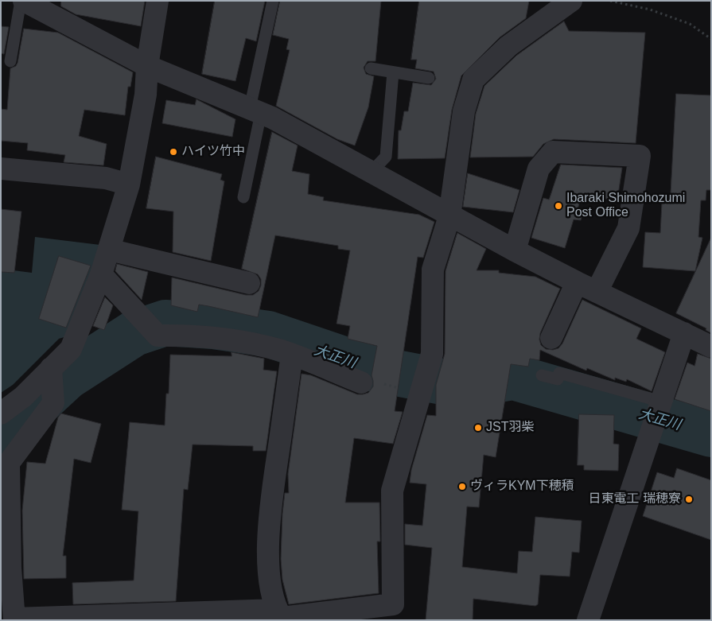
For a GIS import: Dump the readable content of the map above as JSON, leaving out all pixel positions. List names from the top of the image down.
{
  "water": ["大正川"],
  "places": [
    "ハイツ竹中",
    "Ibaraki Shimohozumi Post Office",
    "JST羽柴",
    "ヴィラKYM下穂積",
    "日東電工 瑞穂寮"
  ]
}
